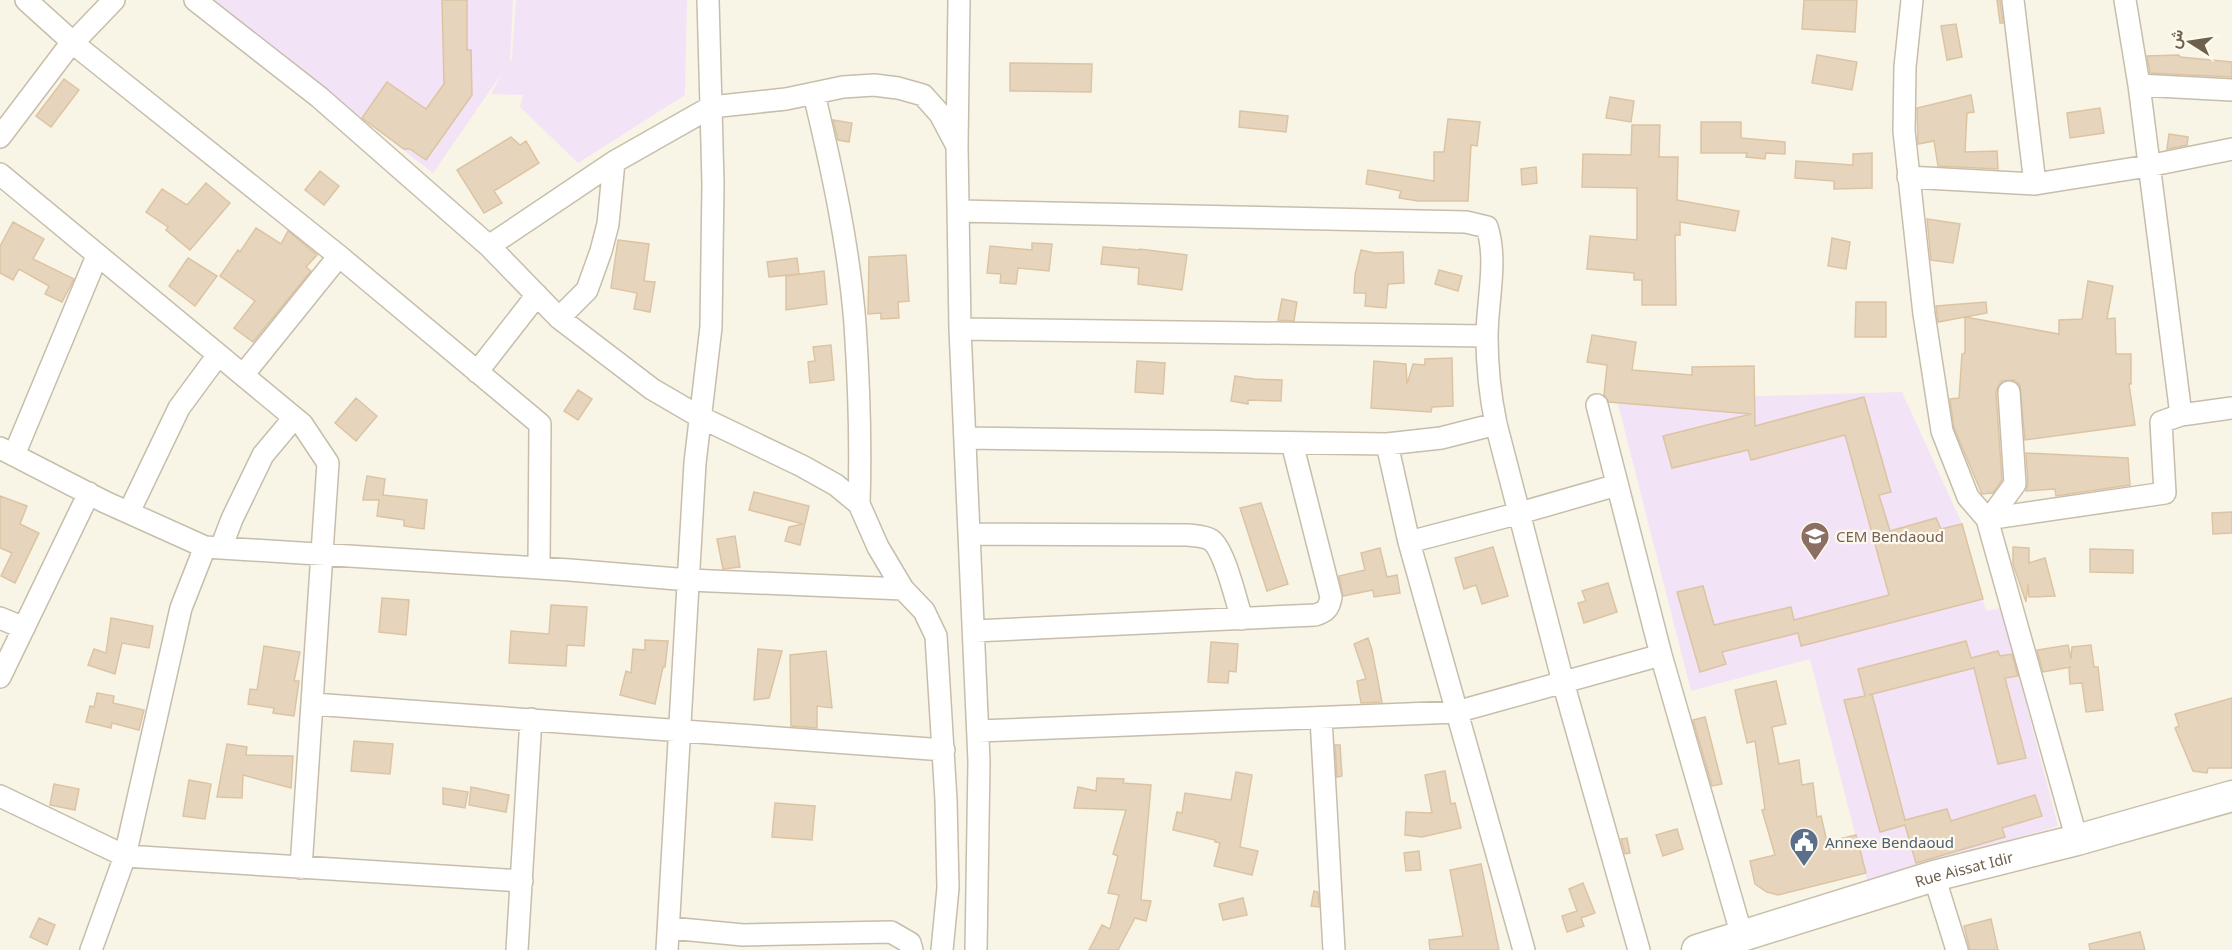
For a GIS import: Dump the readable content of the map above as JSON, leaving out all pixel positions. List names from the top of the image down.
{
  "streets": {
    "street": ["Rue Aissat Idir"]
  },
  "places": {
    "school or university": ["CEM Bendaoud"],
    "public building": ["Annexe Bendaoud"]
  },
  "north": "left"
}
